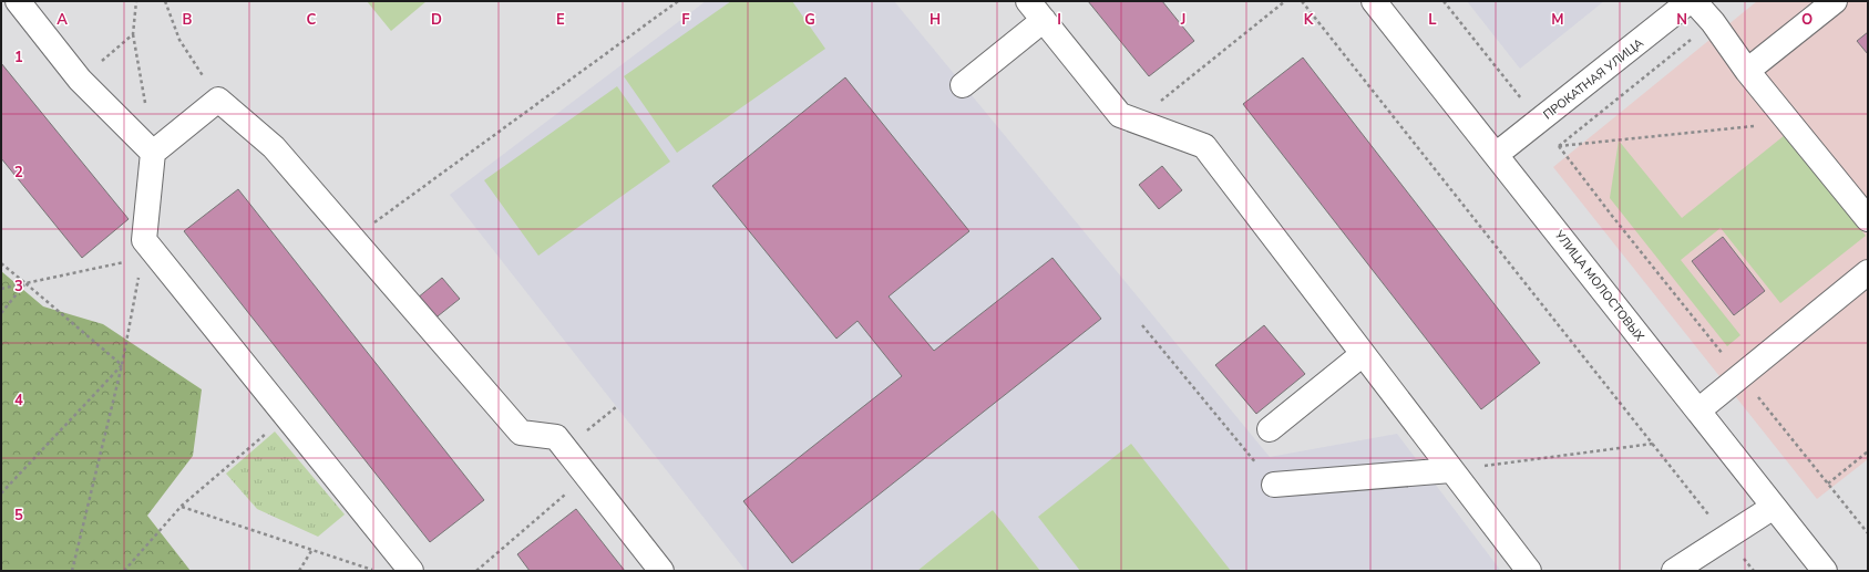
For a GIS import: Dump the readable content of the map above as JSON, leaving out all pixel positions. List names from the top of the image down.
{
  "streets": {
    "street": ["ПРОКАТНАЯ УЛИЦА", "УЛИЦА МОЛОСТОВЫХ"]
  },
  "crossings": [
    ["ПРОКАТНАЯ УЛИЦА", "УЛИЦА МОЛОСТОВЫХ"]
  ],
  "grid": {
    "columns": [
      "A",
      "B",
      "C",
      "D",
      "E",
      "F",
      "G",
      "H",
      "I",
      "J",
      "K",
      "L",
      "M",
      "N",
      "O"
    ],
    "rows": [
      "1",
      "2",
      "3",
      "4",
      "5"
    ]
  }
}
